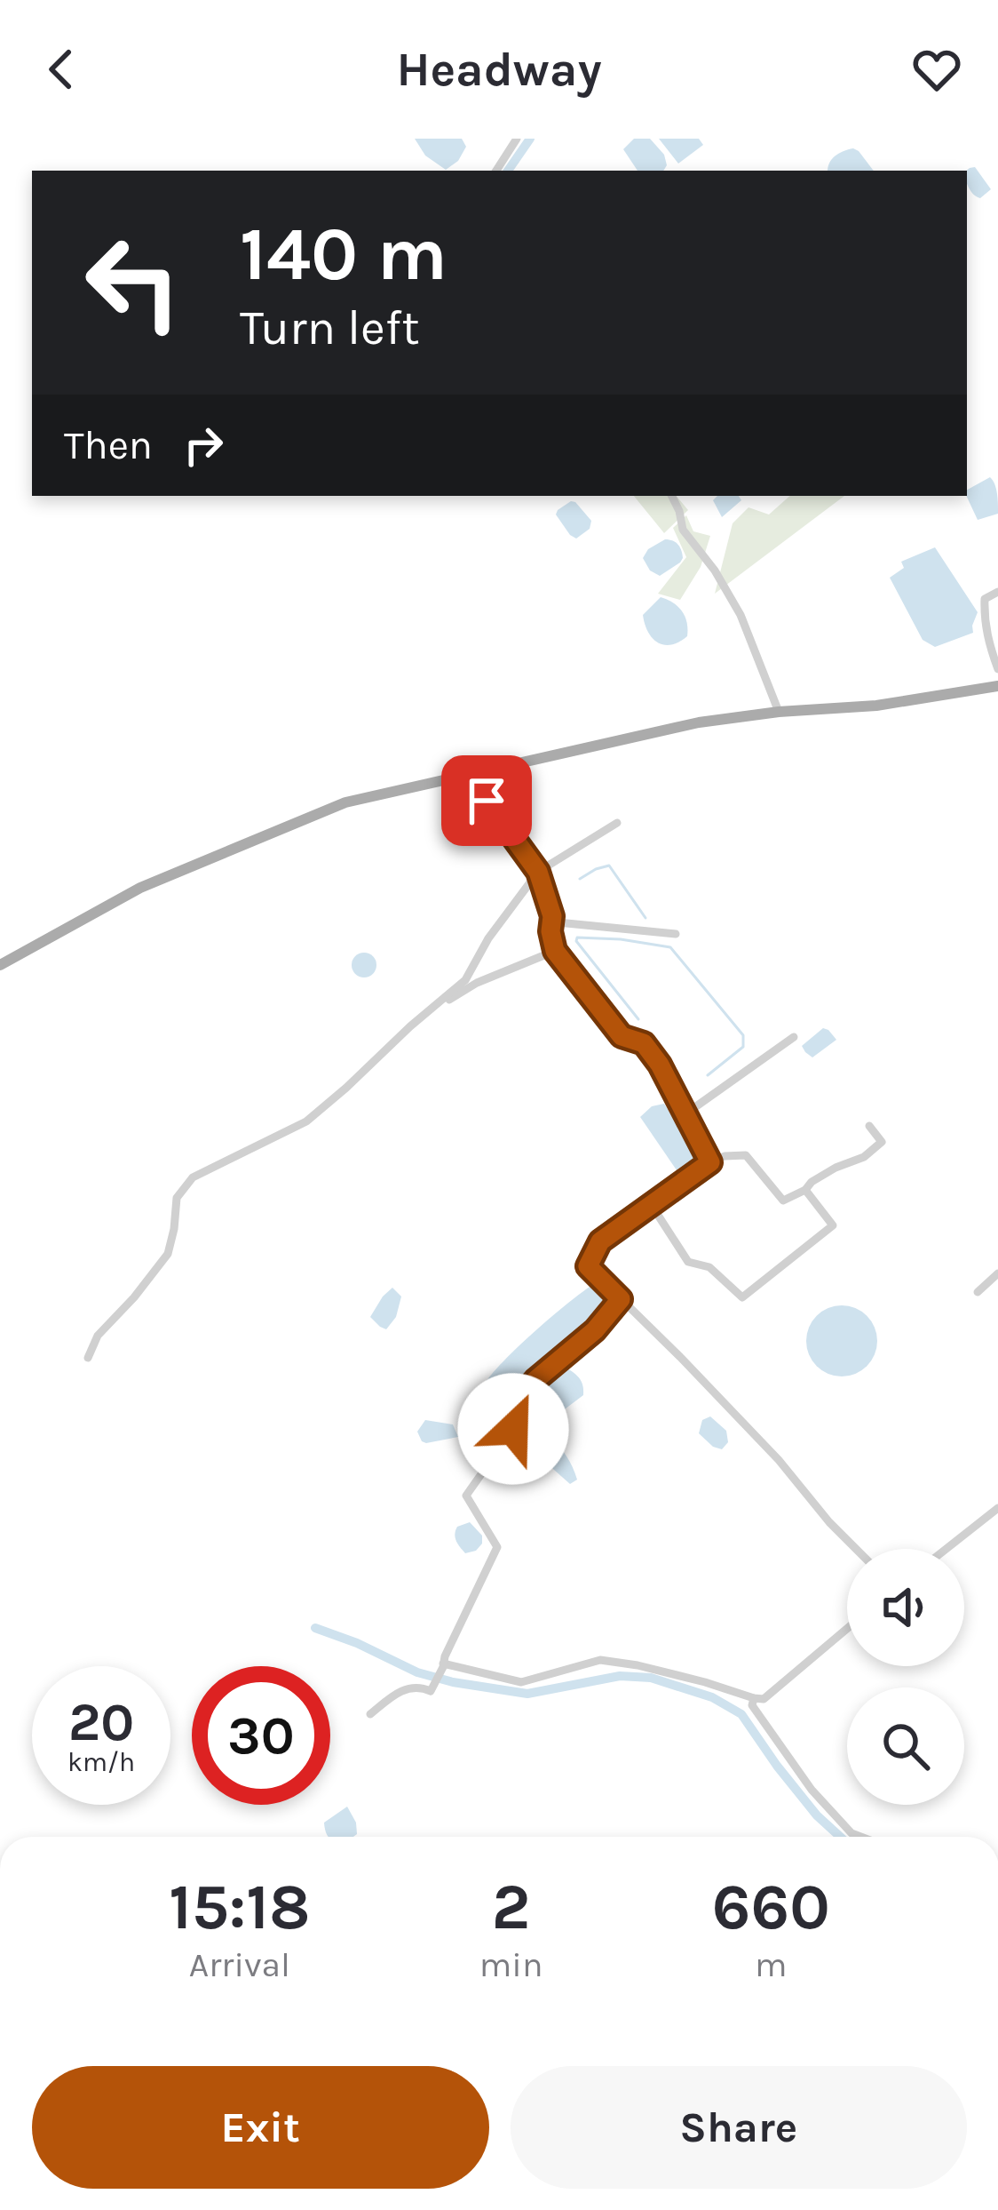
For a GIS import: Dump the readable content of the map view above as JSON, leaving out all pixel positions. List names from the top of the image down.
{
  "page": {
    "header": "Headway",
    "turn": ["140 m", "Turn left"],
    "then": "Then",
    "speed": "20 km/h",
    "limit": "30",
    "eta": [
      "15:18",
      "Arrival",
      "2",
      "min",
      "660",
      "m"
    ],
    "buttons": ["Exit", "Share"]
  }
}
